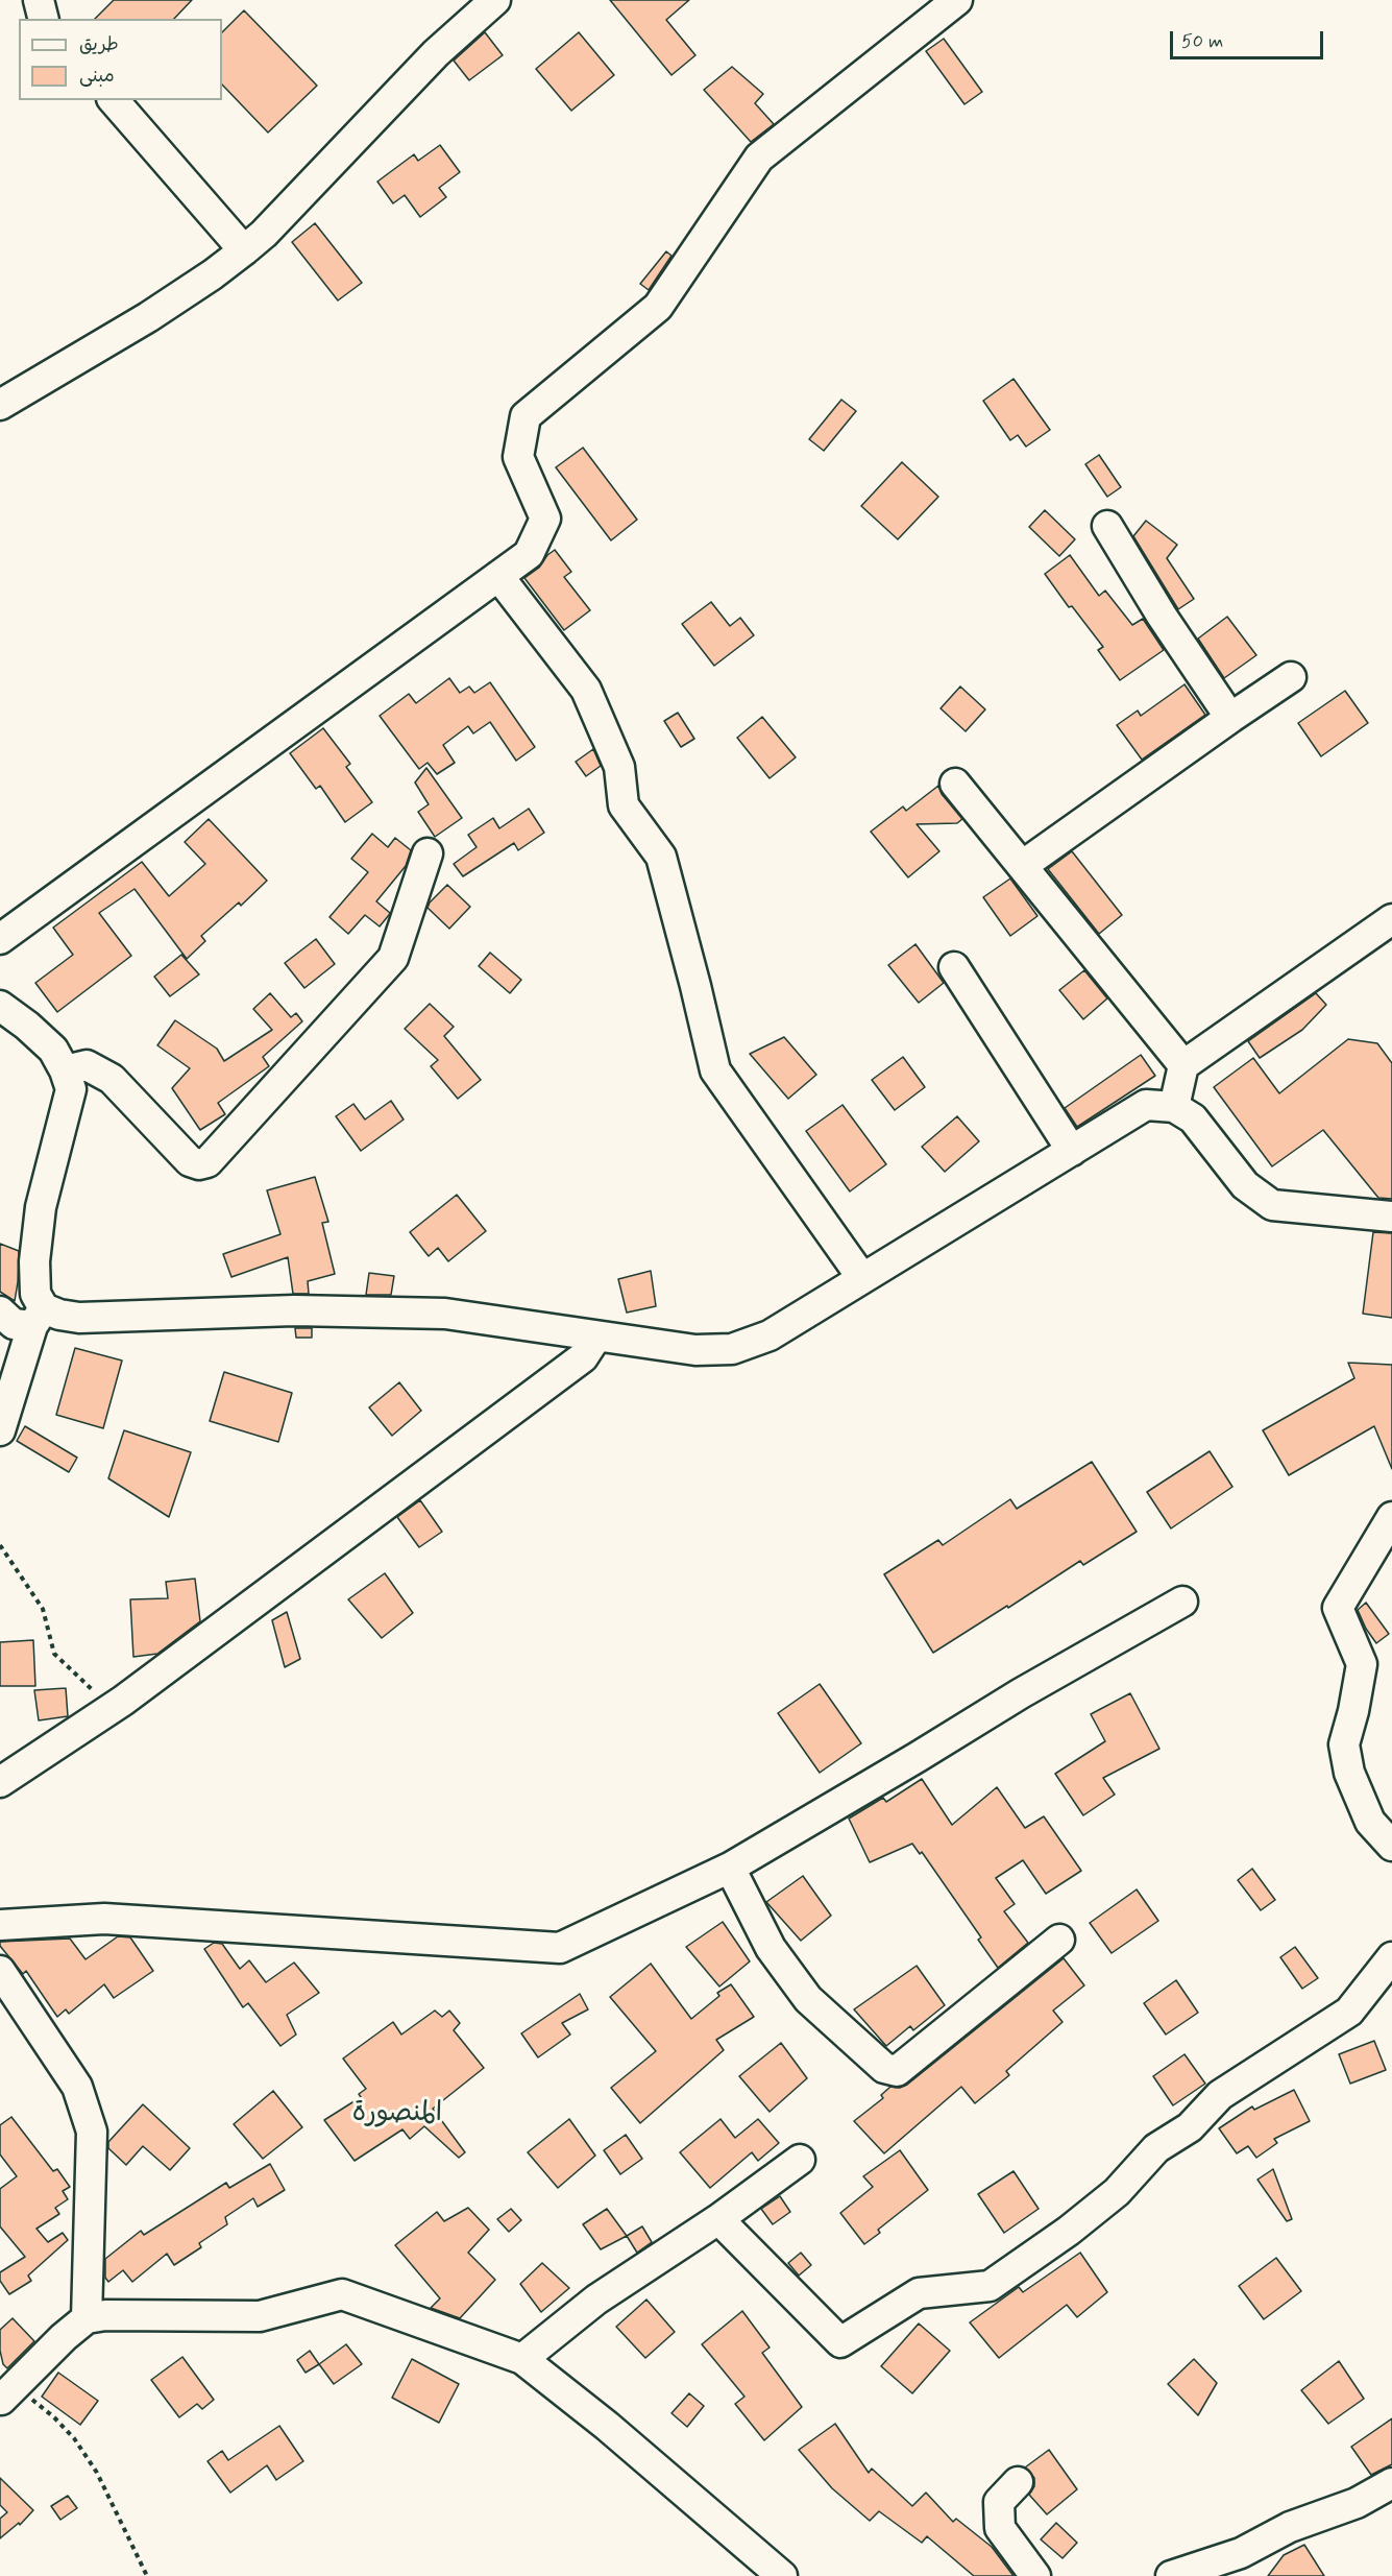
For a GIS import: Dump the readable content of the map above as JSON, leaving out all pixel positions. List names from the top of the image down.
{
  "districts": ["المنصورة"],
  "legend": ["طريق", "مبنى"],
  "scale_bar": "50 m"
}
